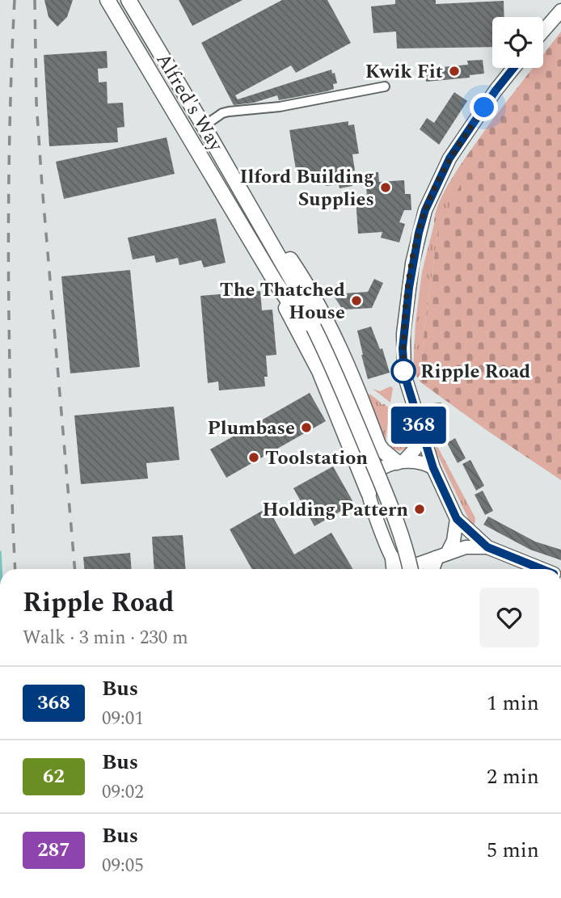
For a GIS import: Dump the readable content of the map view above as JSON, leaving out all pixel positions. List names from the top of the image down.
{
  "streets": {
    "highway": ["Alfred's Way"]
  },
  "places": [
    "Kwik Fit",
    "Ilford Building Supplies",
    "The Thatched House",
    "Ripple Road",
    "Plumbase",
    "Toolstation",
    "Holding Pattern"
  ],
  "lines": ["bus line 368"],
  "page": {
    "on_map": "368",
    "heading": ["Ripple Road", "Walk · 3 min · 230 m"],
    "list": [
      {
        "mark": "368",
        "name": "Bus",
        "note": "09:01",
        "value": "1 min"
      },
      {
        "mark": "62",
        "name": "Bus",
        "note": "09:02",
        "value": "2 min"
      },
      {
        "mark": "287",
        "name": "Bus",
        "note": "09:05",
        "value": "5 min"
      }
    ]
  }
}
